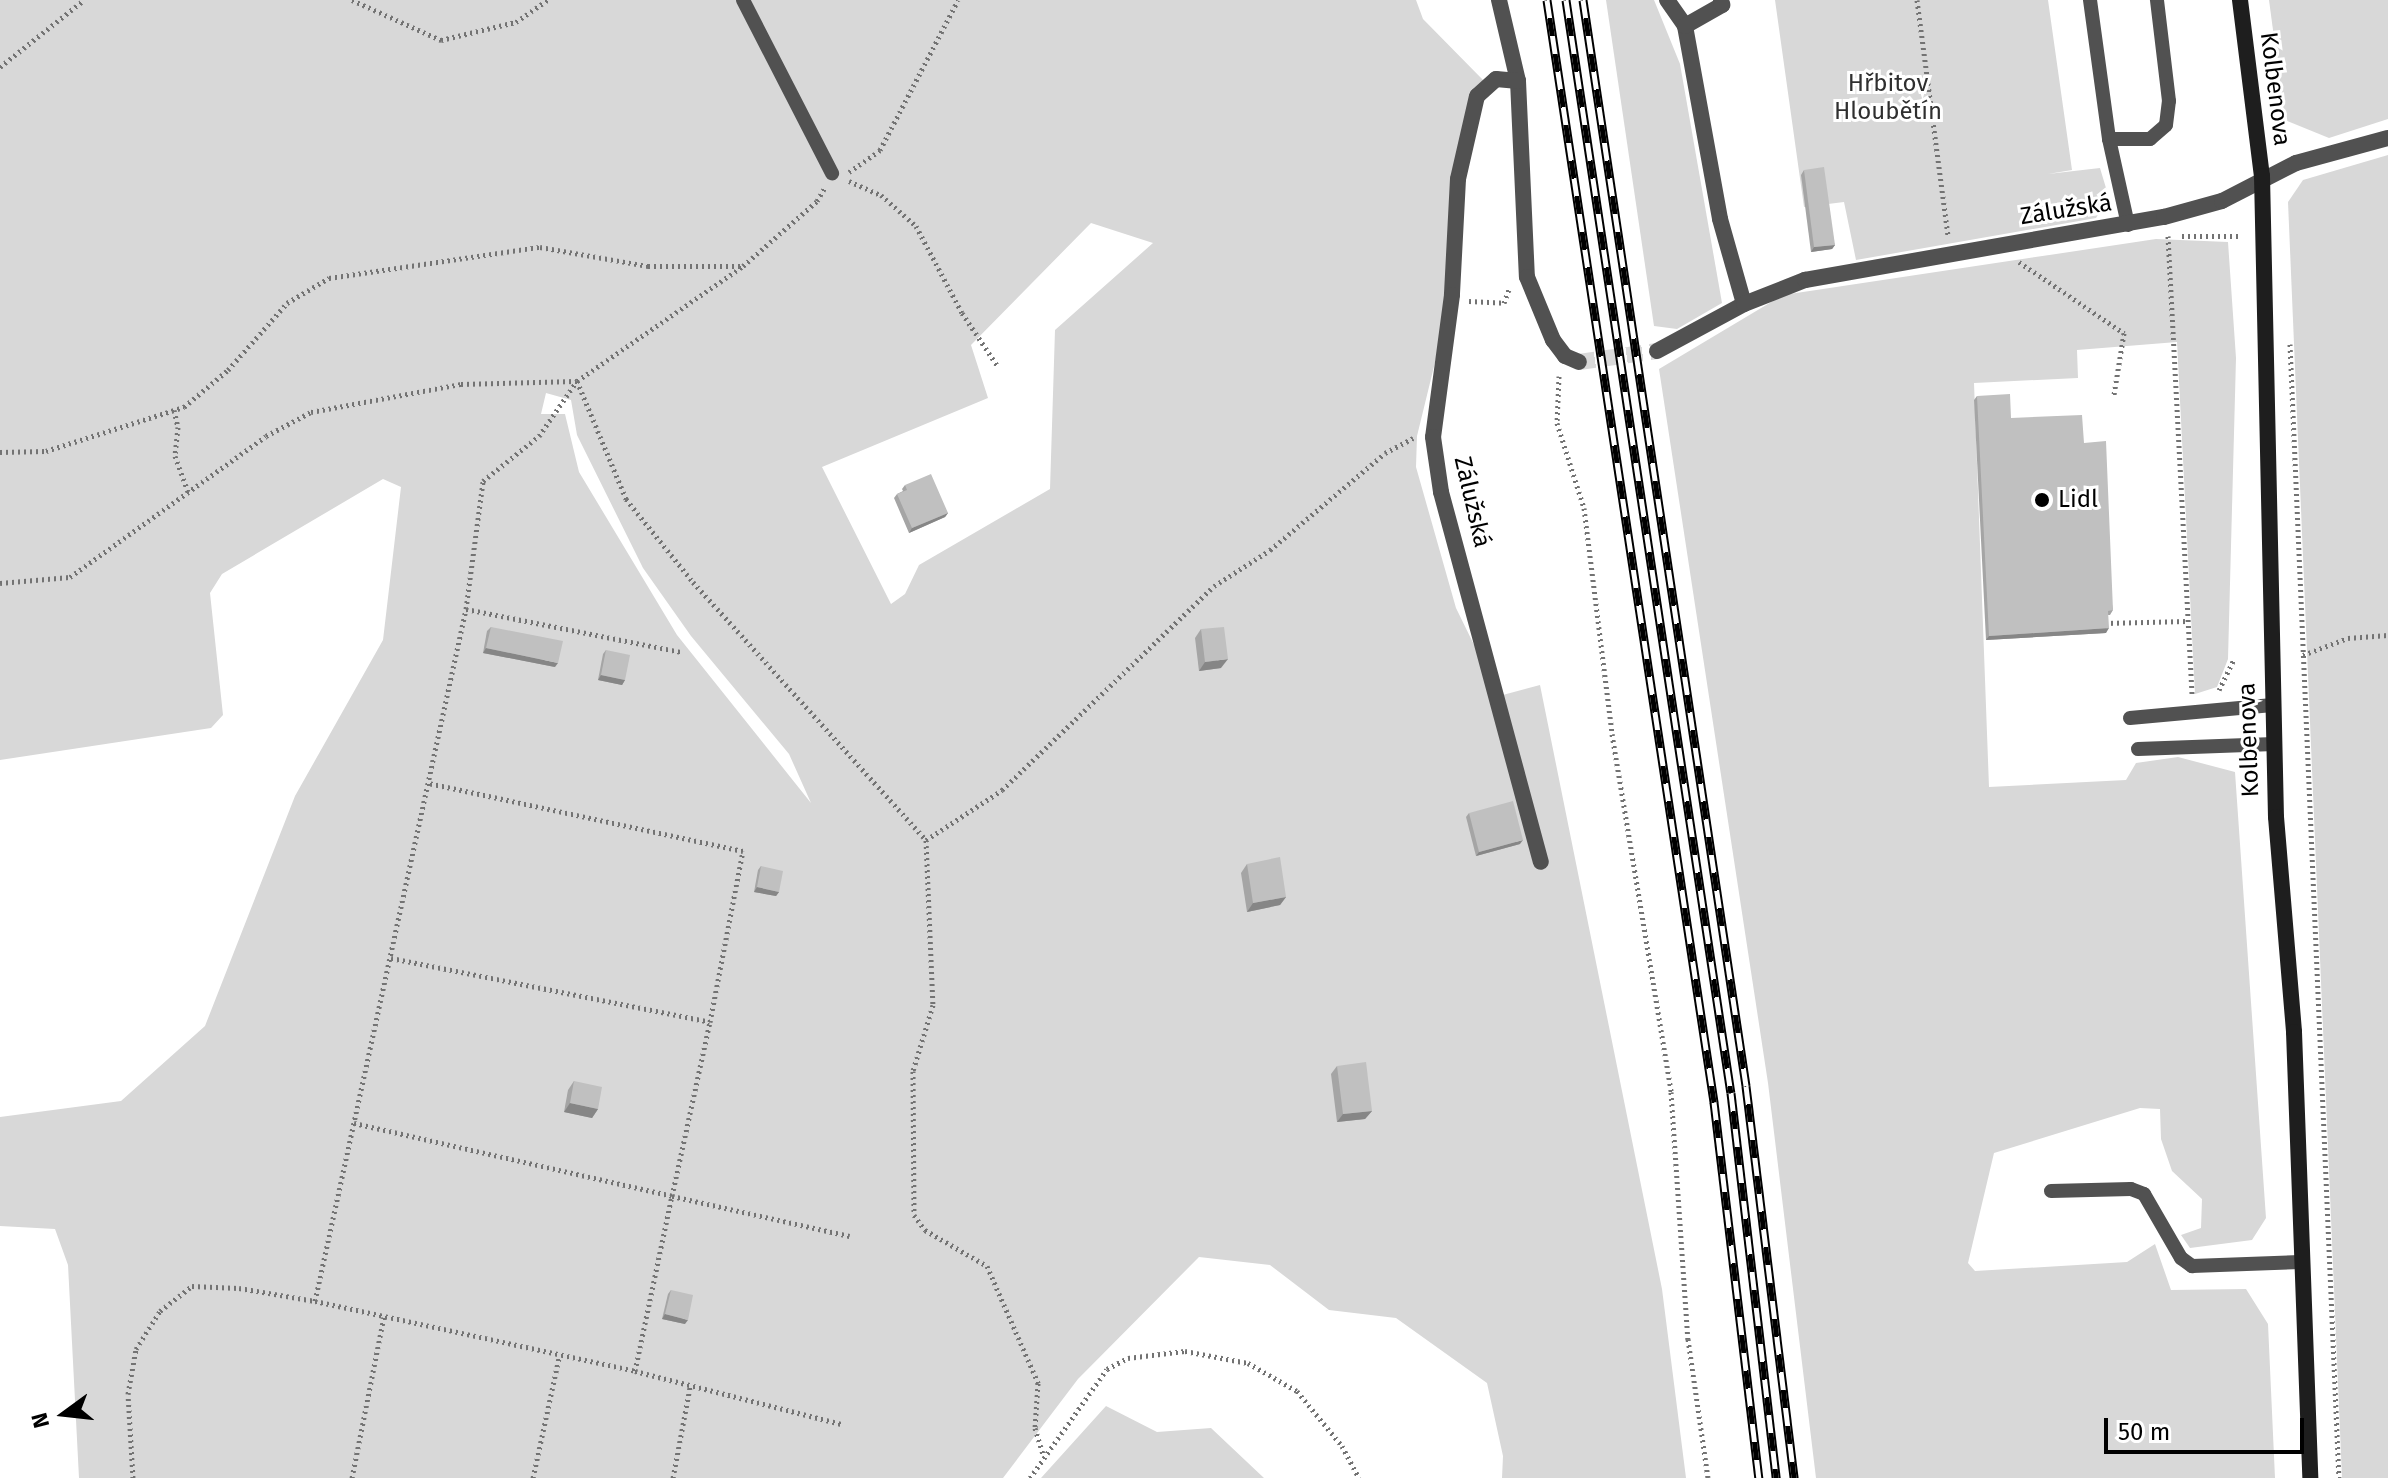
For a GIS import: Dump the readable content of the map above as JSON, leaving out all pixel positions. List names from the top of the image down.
{
  "streets": {
    "main road": ["Kolbenova"],
    "street": ["Zálužská"]
  },
  "crossings": [
    ["Kolbenova", "Zálužská"]
  ],
  "parks": ["Hřbitov Hloubětín"],
  "places": ["Lidl"],
  "scale_bar": "50 m",
  "north": "left"
}
